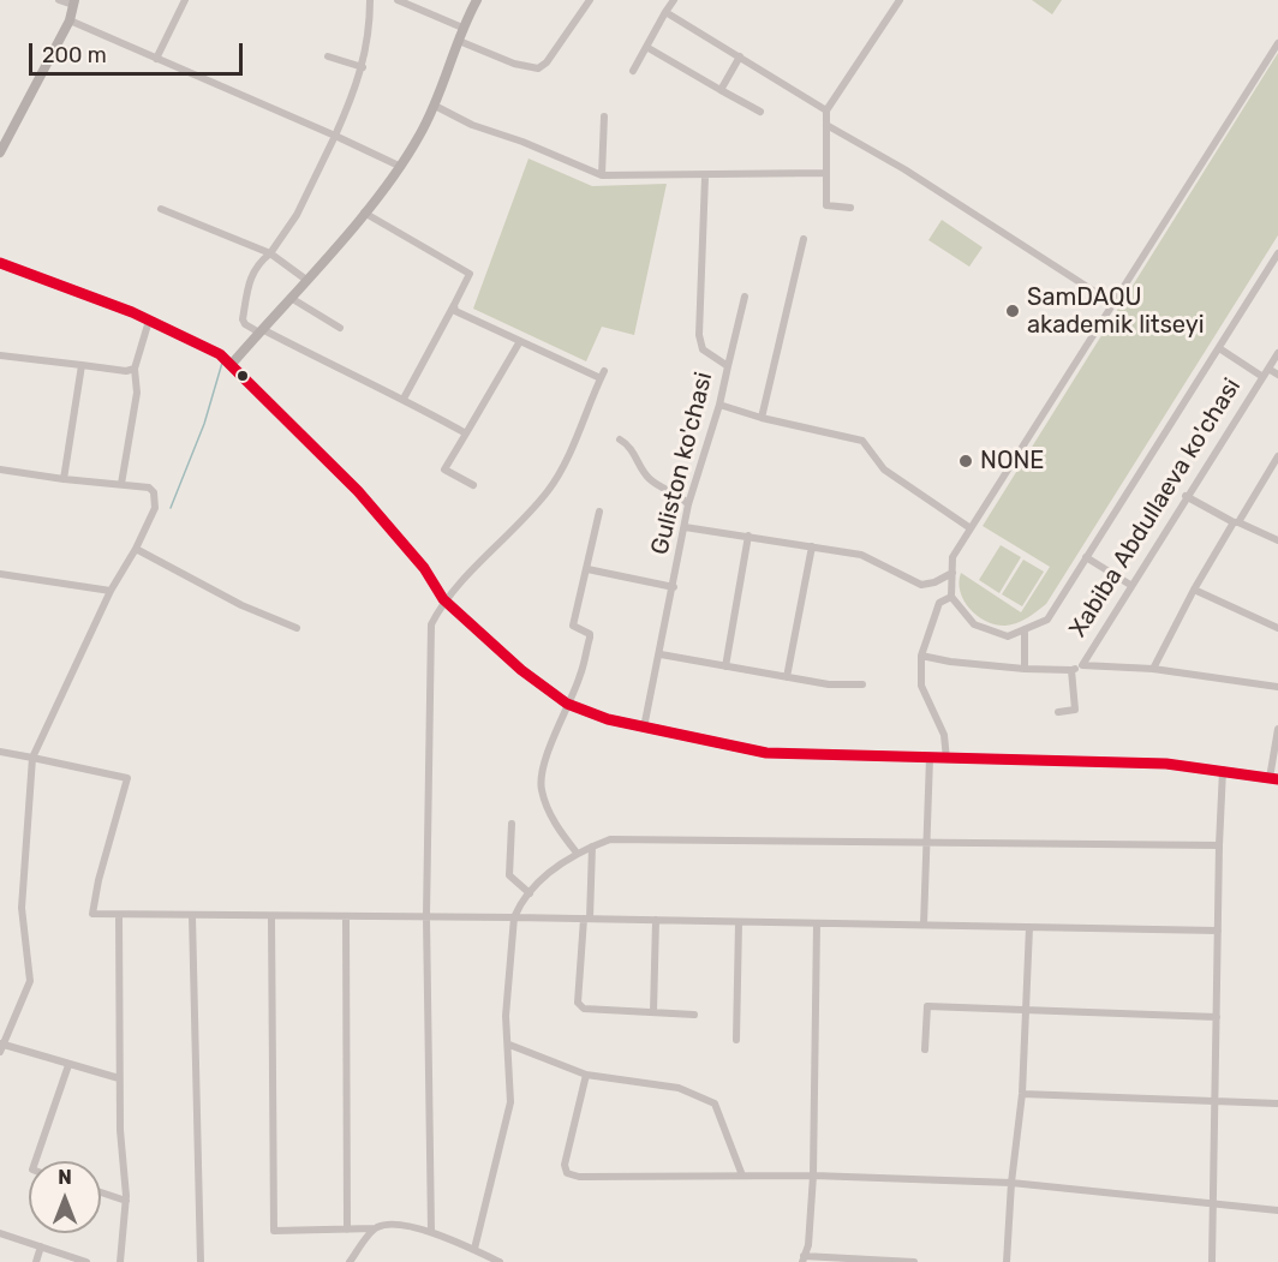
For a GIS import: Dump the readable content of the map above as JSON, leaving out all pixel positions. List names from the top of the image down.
{
  "streets": {
    "street": ["Guliston ko'chasi", "Xabiba Abdullaeva ko'chasi"]
  },
  "places": ["SamDAQU akademik litseyi", "NONE"],
  "scale_bar": "200 m",
  "north": "top"
}
